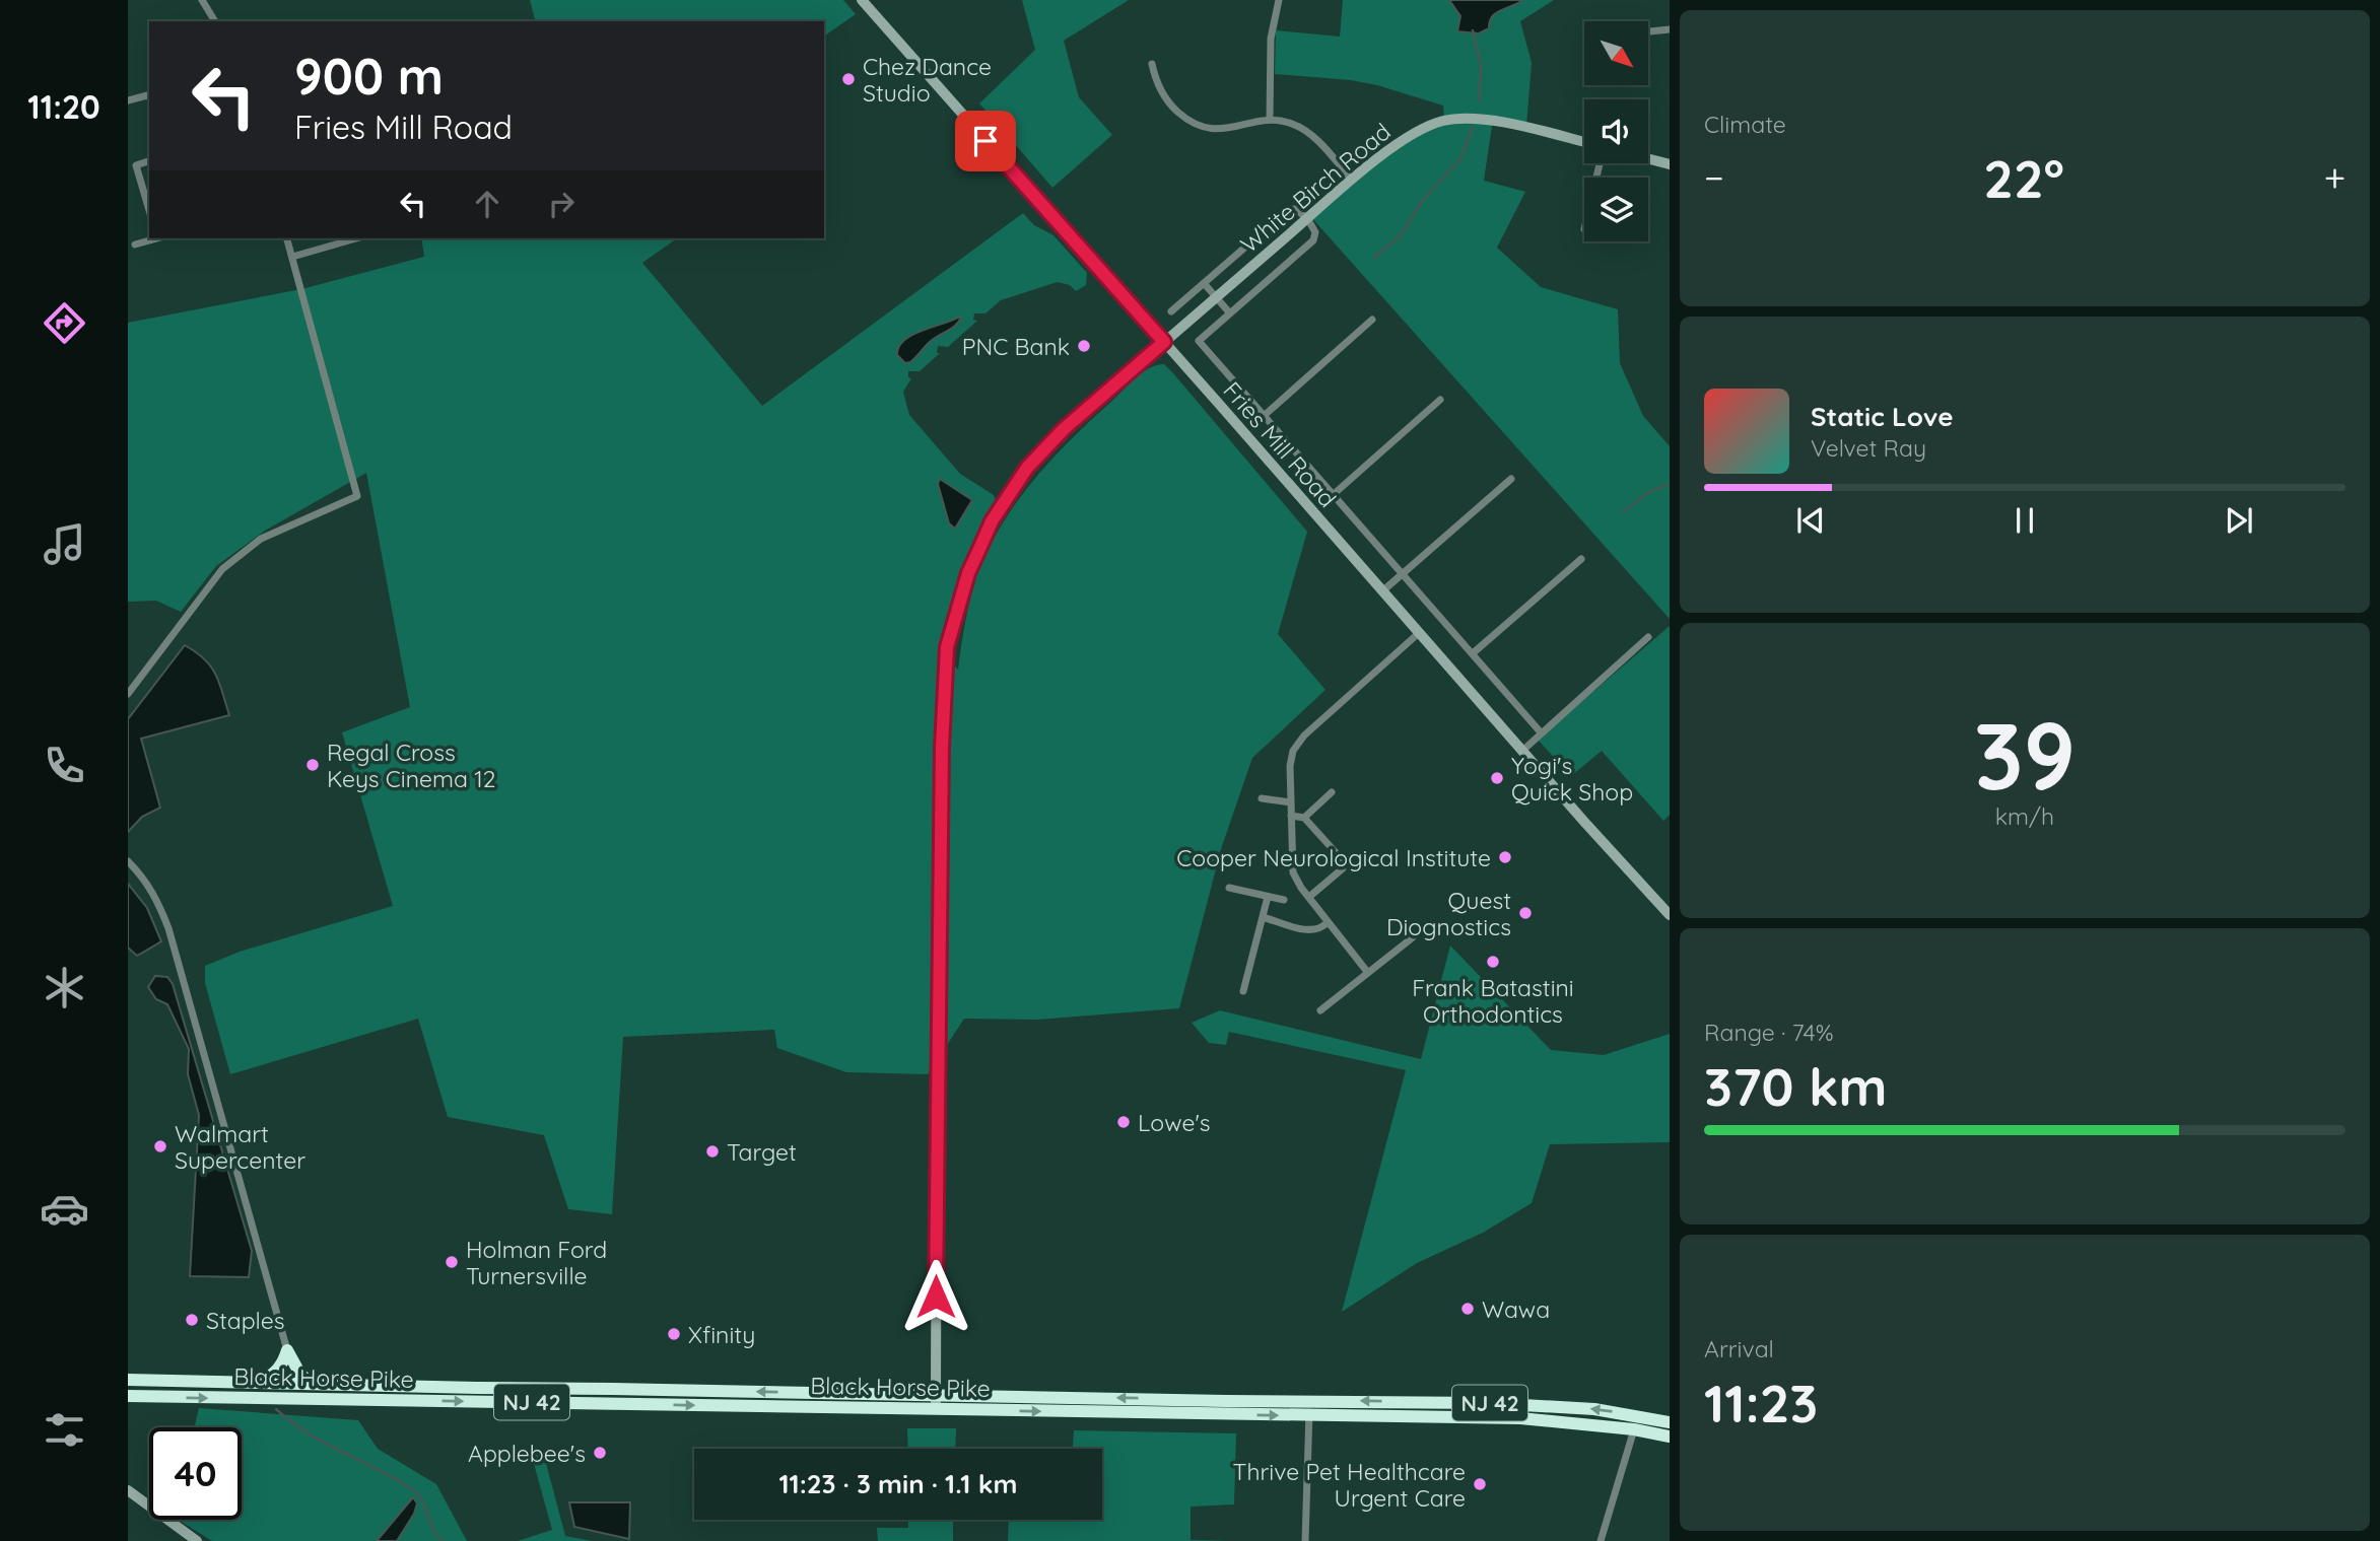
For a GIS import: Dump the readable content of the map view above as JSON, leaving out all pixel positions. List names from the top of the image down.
{
  "streets": {
    "highway": ["Black Horse Pike", "NJ 42"],
    "street": ["White Birch Road", "Fries Mill Road"]
  },
  "crossings": [
    ["White Birch Road", "Fries Mill Road"],
    ["White Birch Road", "Black Horse Pike"]
  ],
  "places": [
    "Chez Dance Studio",
    "PNC Bank",
    "Regal Cross Keys Cinema 12",
    "Yogi's Quick Shop",
    "Cooper Neurological Institute",
    "Quest Diognostics",
    "Frank Batastini Orthodontics",
    "Lowe's",
    "Walmart Supercenter",
    "Target",
    "Holman Ford Turnersville",
    "Wawa",
    "Staples",
    "Xfinity",
    "Applebee's",
    "Thrive Pet Healthcare Urgent Care"
  ],
  "north": "bottom right",
  "page": {
    "tabs": "11:20",
    "tile": [
      "Climate",
      ["39", "km/h"],
      ["Range · 74%", "370 km"],
      ["Arrival", "11:23"]
    ],
    "turn": ["900 m", "Fries Mill Road"],
    "heat": ["−", "22°", "+"],
    "song": ["Static Love", "Velvet Ray"],
    "limit": "40",
    "trip": "11:23 · 3 min · 1.1 km"
  }
}
